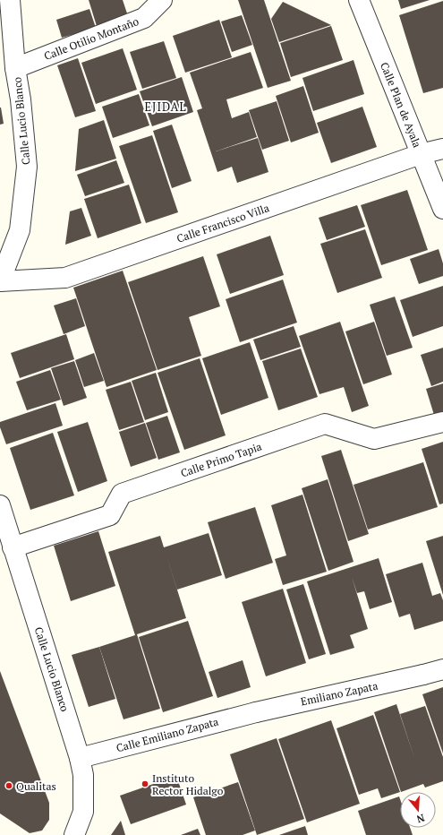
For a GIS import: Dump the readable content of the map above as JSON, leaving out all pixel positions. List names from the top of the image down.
{
  "streets": {
    "street": [
      "Calle Otilio Montaño",
      "Calle Plan de Ayala",
      "Calle Lucio Blanco",
      "Calle Francisco Villa",
      "Calle Primo Tapia",
      "Emiliano Zapata",
      "Calle Emiliano Zapata"
    ]
  },
  "crossings": [
    ["Calle Otilio Montaño", "Calle Lucio Blanco"],
    ["Calle Plan de Ayala", "Calle Francisco Villa"],
    ["Calle Lucio Blanco", "Calle Francisco Villa"],
    ["Calle Lucio Blanco", "Calle Primo Tapia"],
    ["Calle Lucio Blanco", "Calle Emiliano Zapata"],
    ["Emiliano Zapata", "Calle Emiliano Zapata"]
  ],
  "districts": ["EJIDAL"],
  "places": ["Instituto Rector Hidalgo", "Qualitas"],
  "north": "bottom"
}
